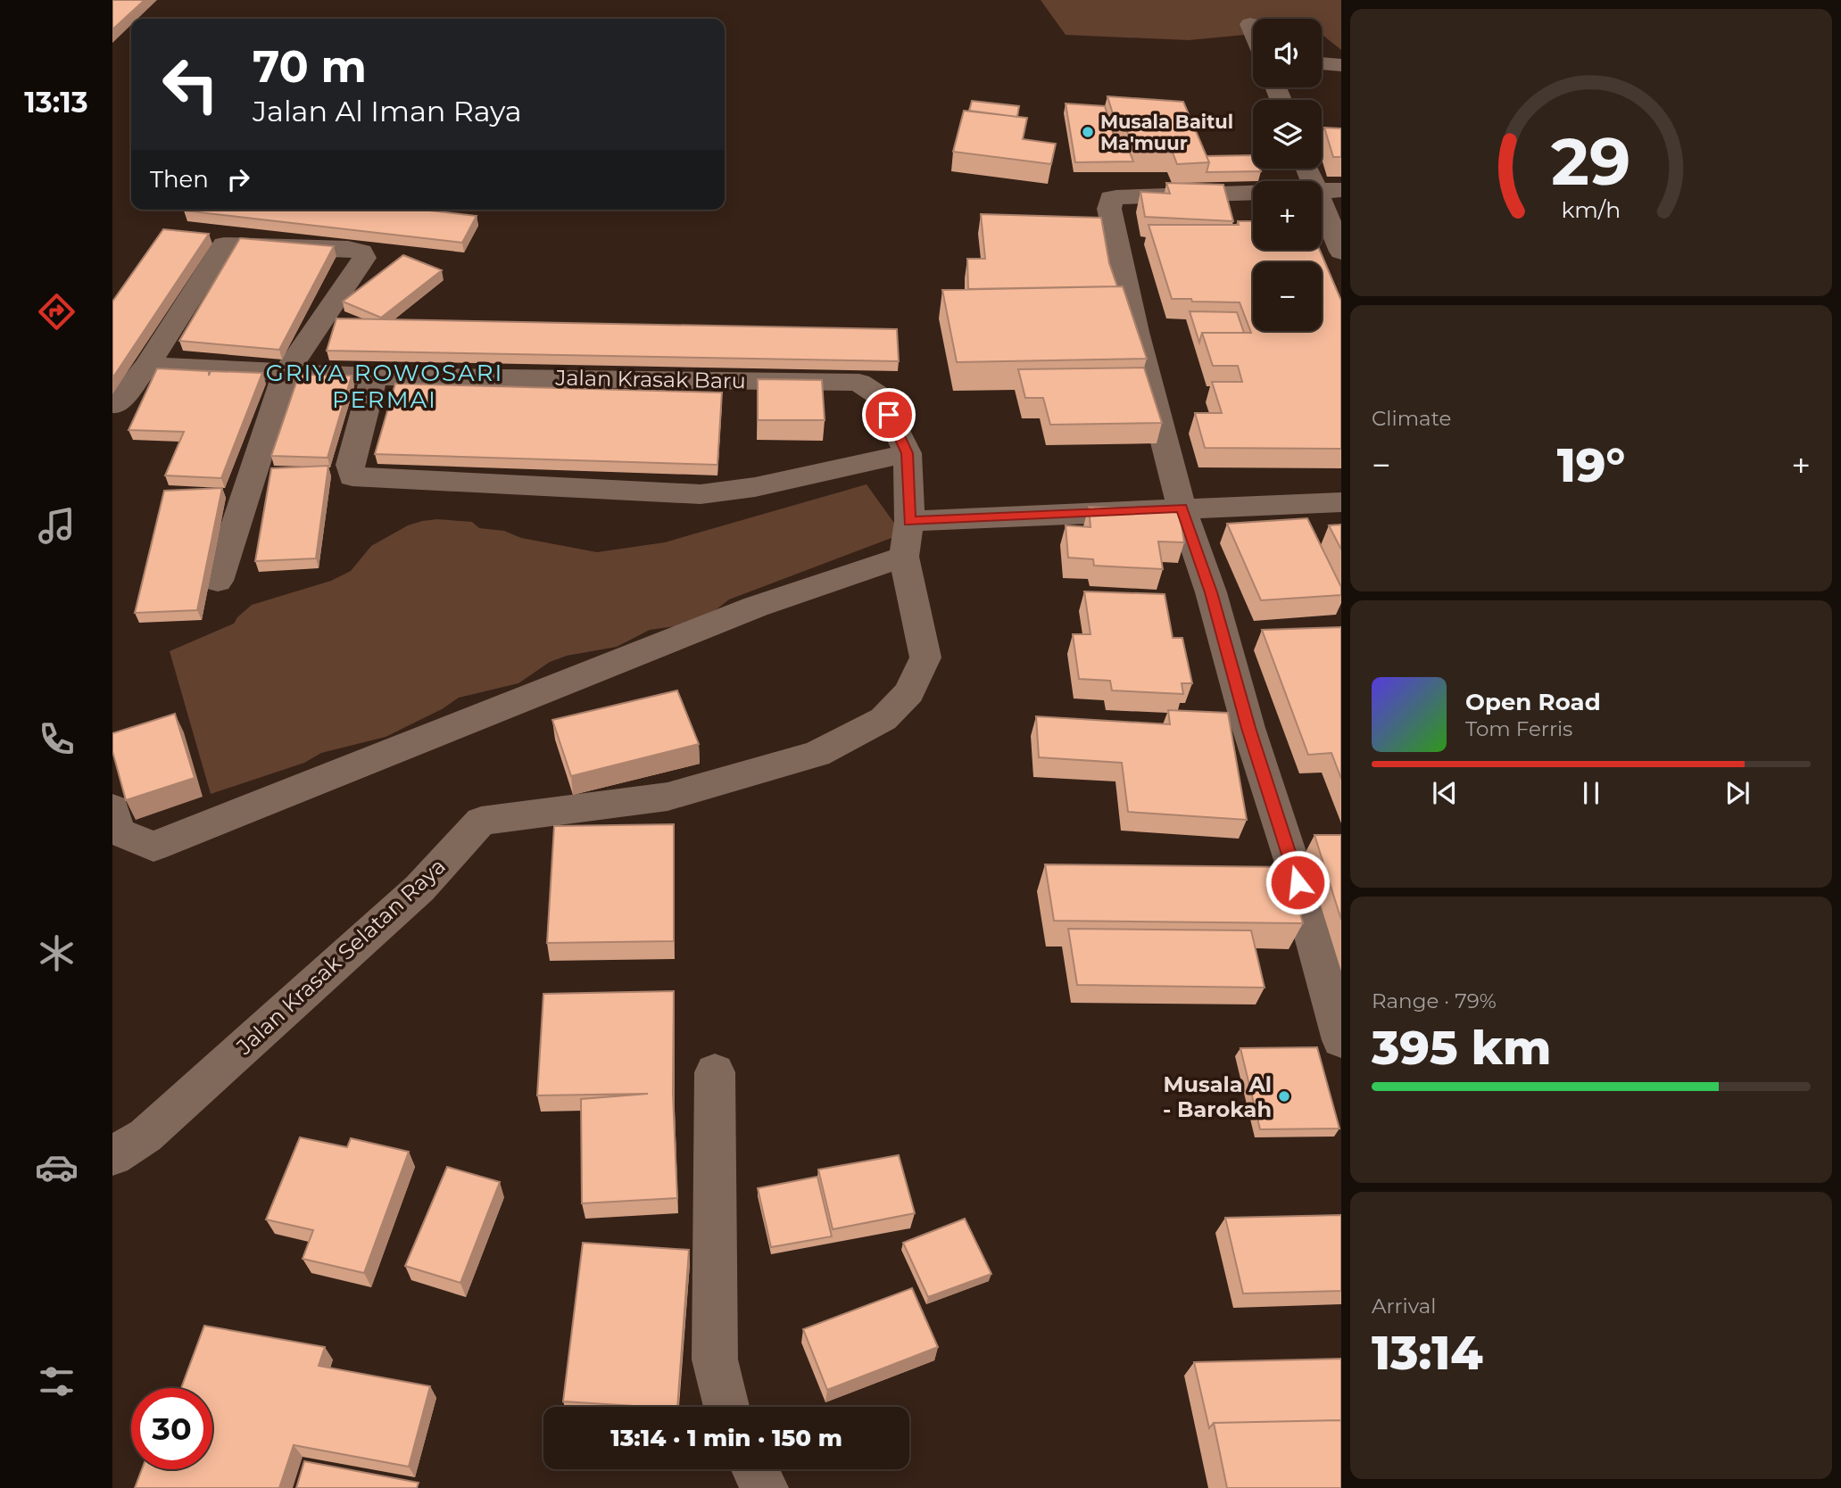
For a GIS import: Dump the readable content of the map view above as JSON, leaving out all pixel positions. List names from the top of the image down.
{
  "streets": {
    "street": ["Jalan Krasak Baru", "Jalan Krasak Selatan Raya"]
  },
  "crossings": [
    ["Jalan Krasak Baru", "Jalan Krasak Selatan Raya"]
  ],
  "districts": ["GRIYA ROWOSARI PERMAI"],
  "places": ["Musala Baitul Ma'muur", "Musala Al - Barokah"],
  "page": {
    "tabs": "13:13",
    "map_buttons": ["+", "−"],
    "turn": ["70 m", "Jalan Al Iman Raya"],
    "then": "Then",
    "tile": [
      "Climate",
      ["Range · 79%", "395 km"],
      ["Arrival", "13:14"]
    ],
    "heat": ["−", "19°", "+"],
    "song": ["Open Road", "Tom Ferris"],
    "limit": "30",
    "trip": "13:14 · 1 min · 150 m",
    "gauge": ["29", "km/h"]
  }
}
